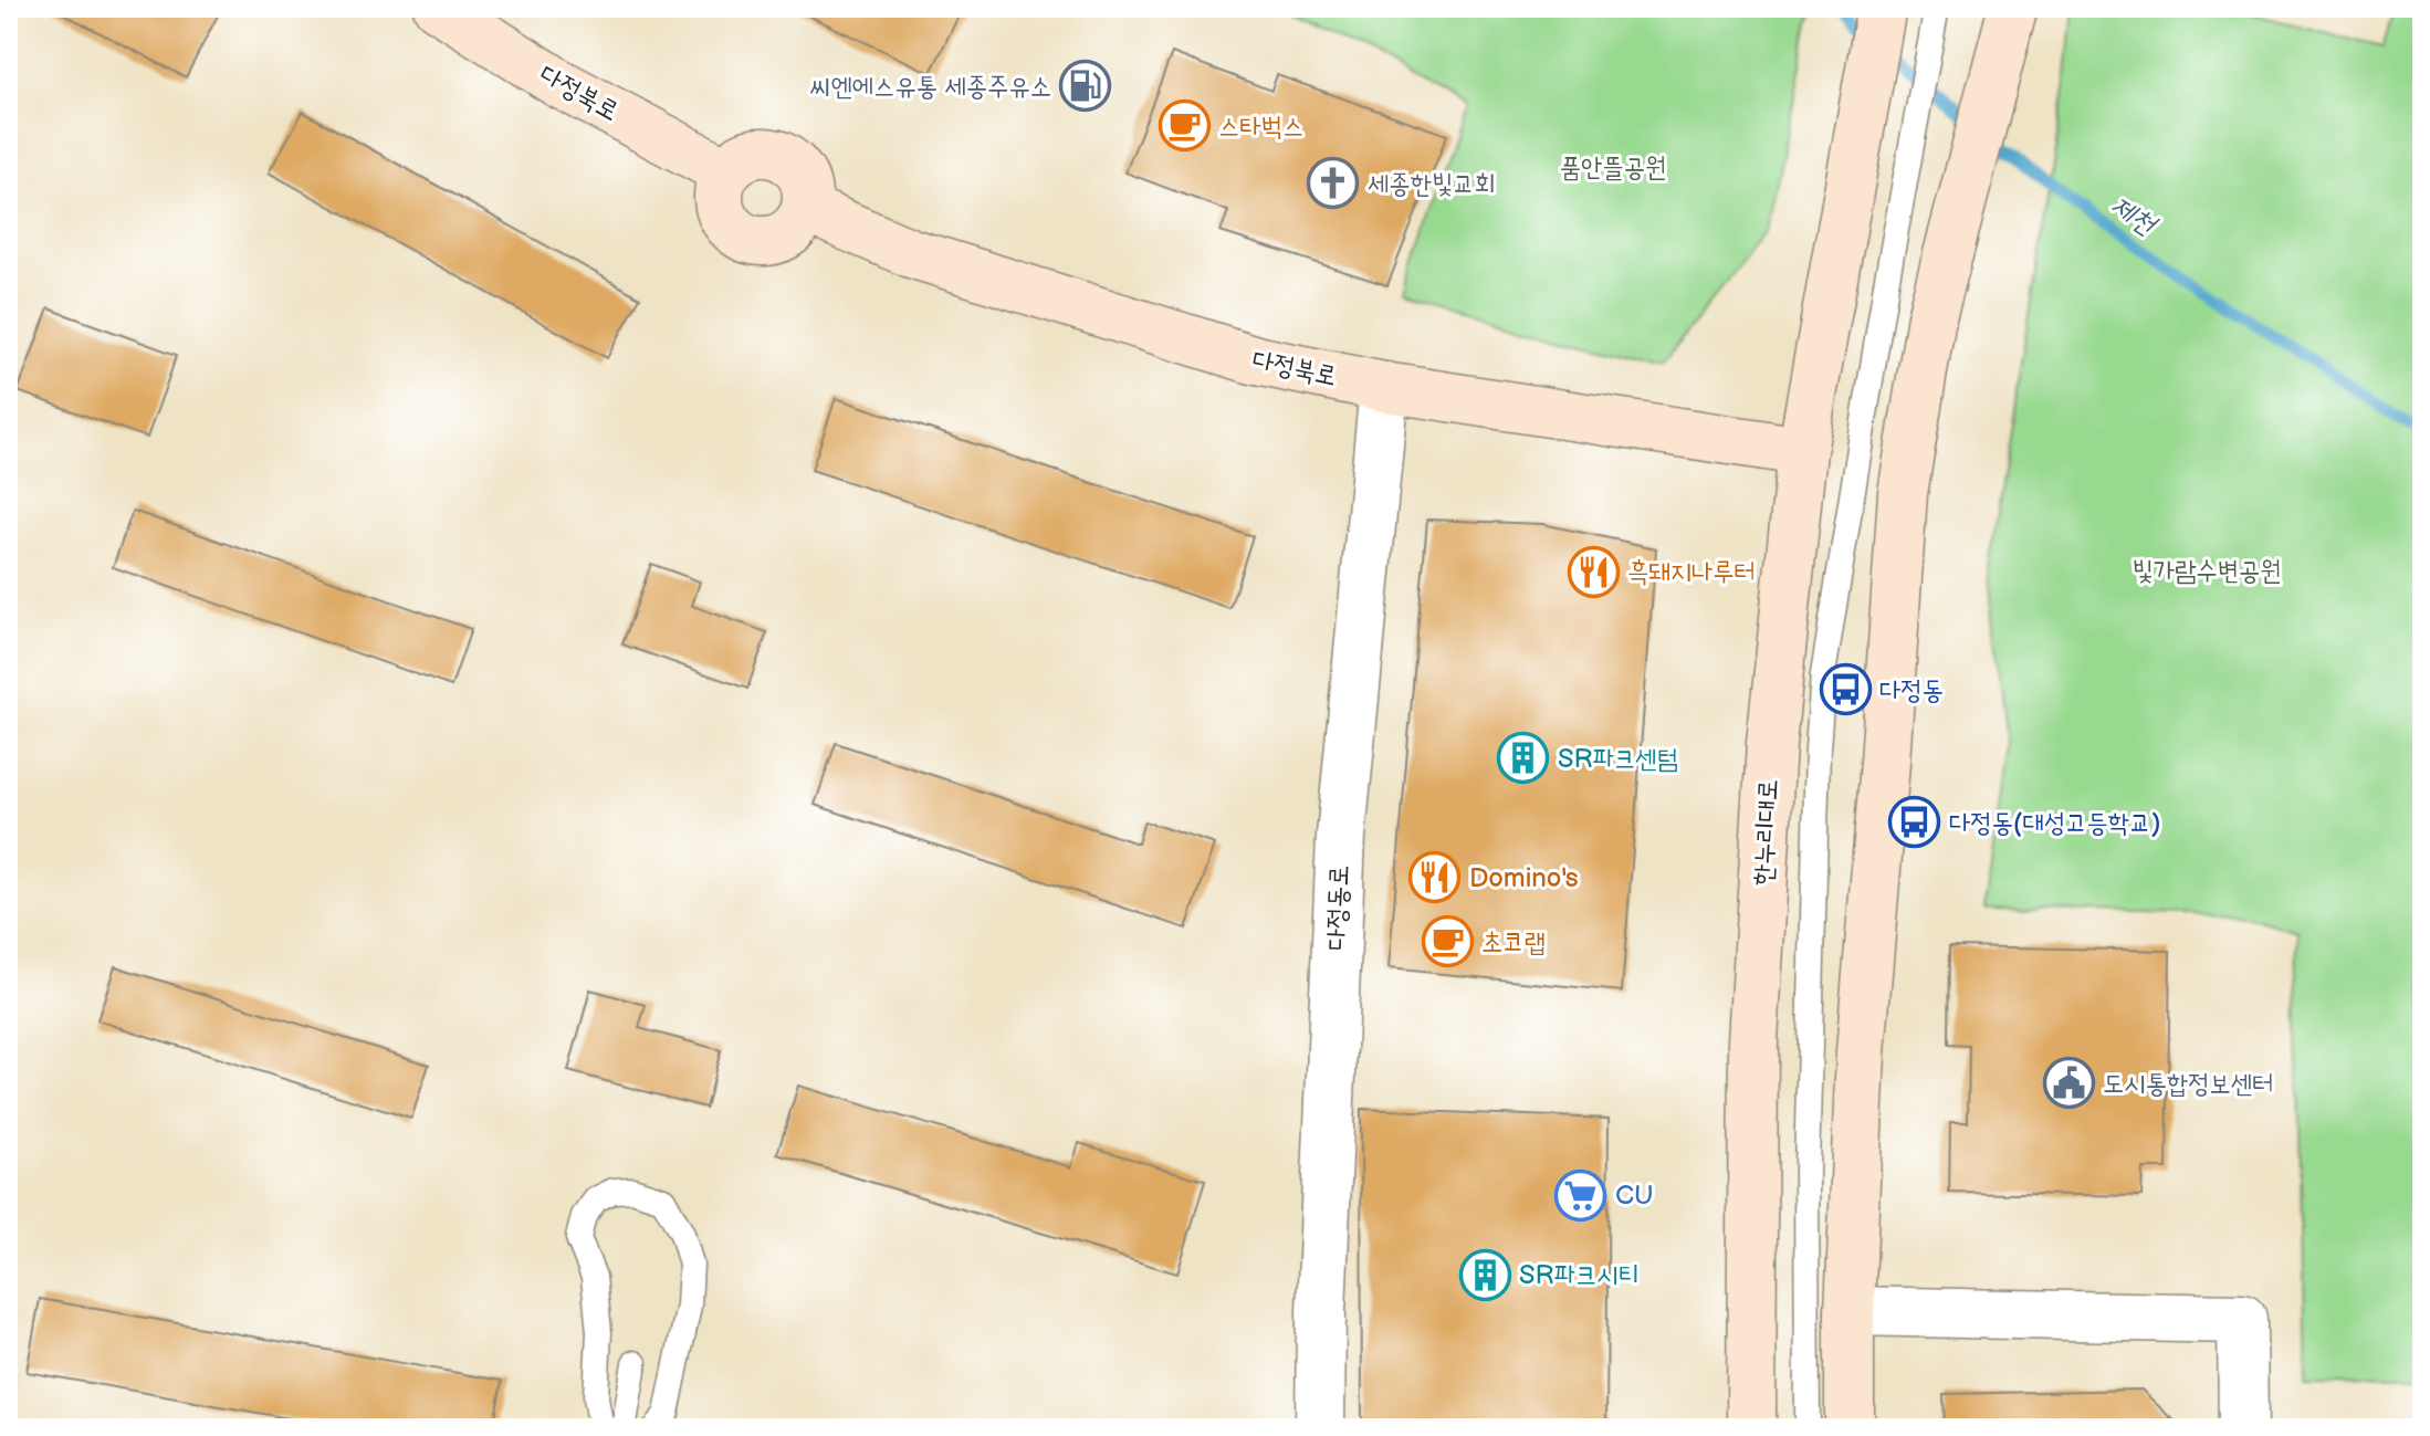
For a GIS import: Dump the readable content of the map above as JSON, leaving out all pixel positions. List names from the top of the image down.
{
  "streets": {
    "street": ["다정북로", "한누리대로", "다정동로"]
  },
  "crossings": [
    ["다정북로", "한누리대로"],
    ["다정북로", "다정동로"]
  ],
  "water": ["제천"],
  "parks": ["품안뜰공원", "빛가람수변공원"],
  "places": {
    "fuel station": ["씨엔에스유통 세종주유소"],
    "cafe": ["스타벅스", "초코랩"],
    "church": ["세종한빛교회"],
    "restaurant": ["흑돼지나루터", "Domino's"],
    "bus stop": ["다정동", "다정동(대성고등학교)"],
    "building": ["SR파크센텀", "SR파크시티"],
    "public building": ["도시통합정보센터"],
    "supermarket": ["CU"]
  }
}
